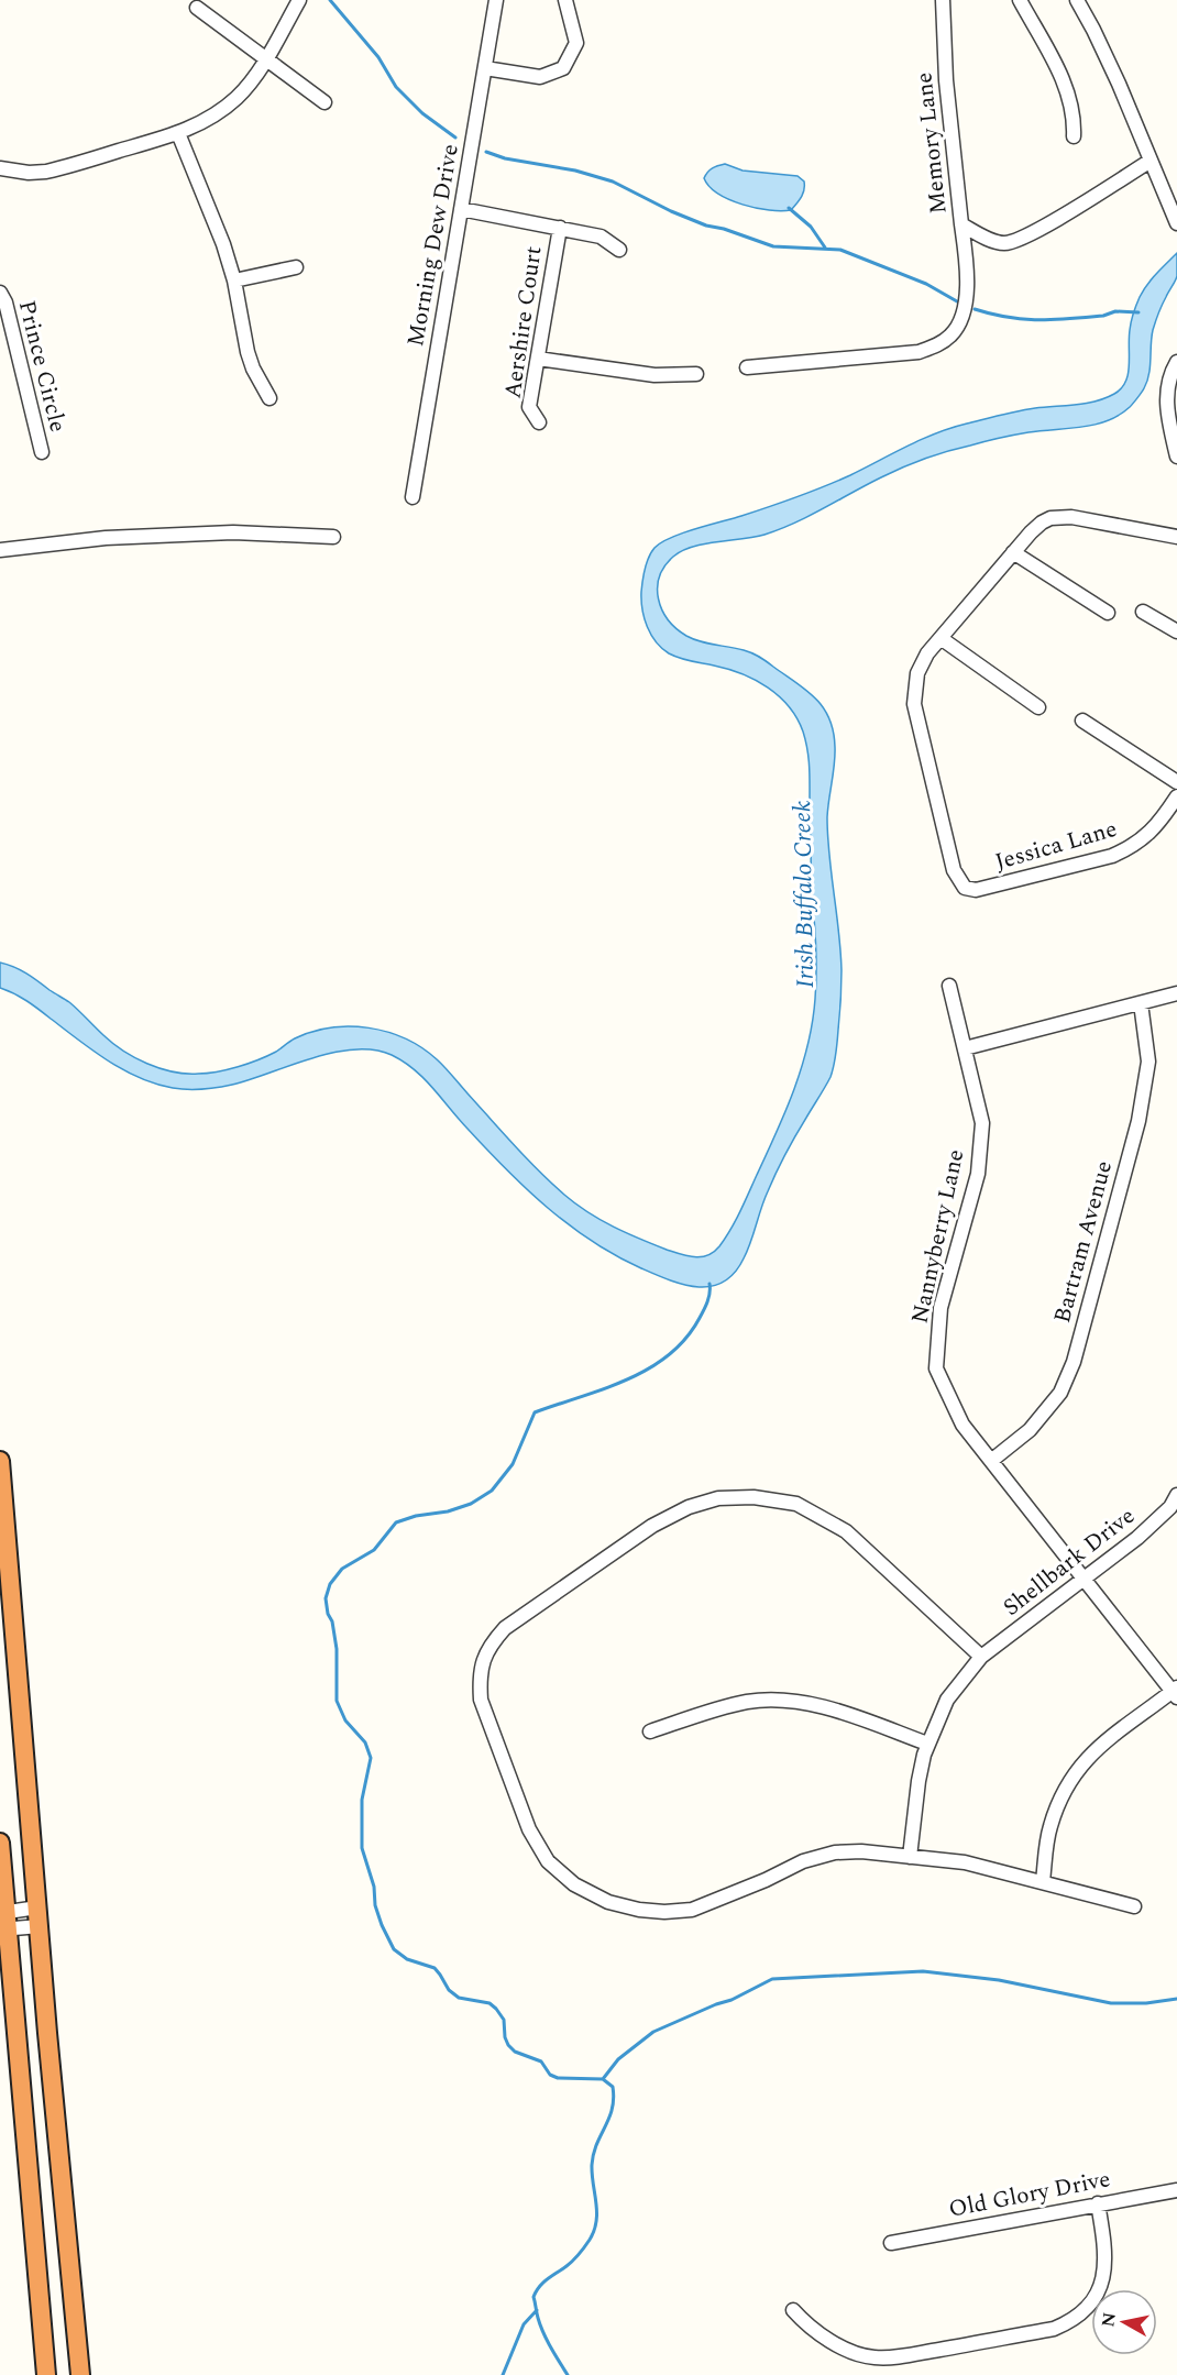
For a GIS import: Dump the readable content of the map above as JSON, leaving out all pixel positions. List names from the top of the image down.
{
  "streets": {
    "street": [
      "Memory Lane",
      "Morning Dew Drive",
      "Aershire Court",
      "Prince Circle",
      "Jessica Lane",
      "Nannyberry Lane",
      "Bartram Avenue",
      "Shellbark Drive",
      "Old Glory Drive"
    ]
  },
  "crossings": [
    ["Nannyberry Lane", "Bartram Avenue"],
    ["Nannyberry Lane", "Shellbark Drive"]
  ],
  "water": ["Irish Buffalo Creek"],
  "north": "left"
}
